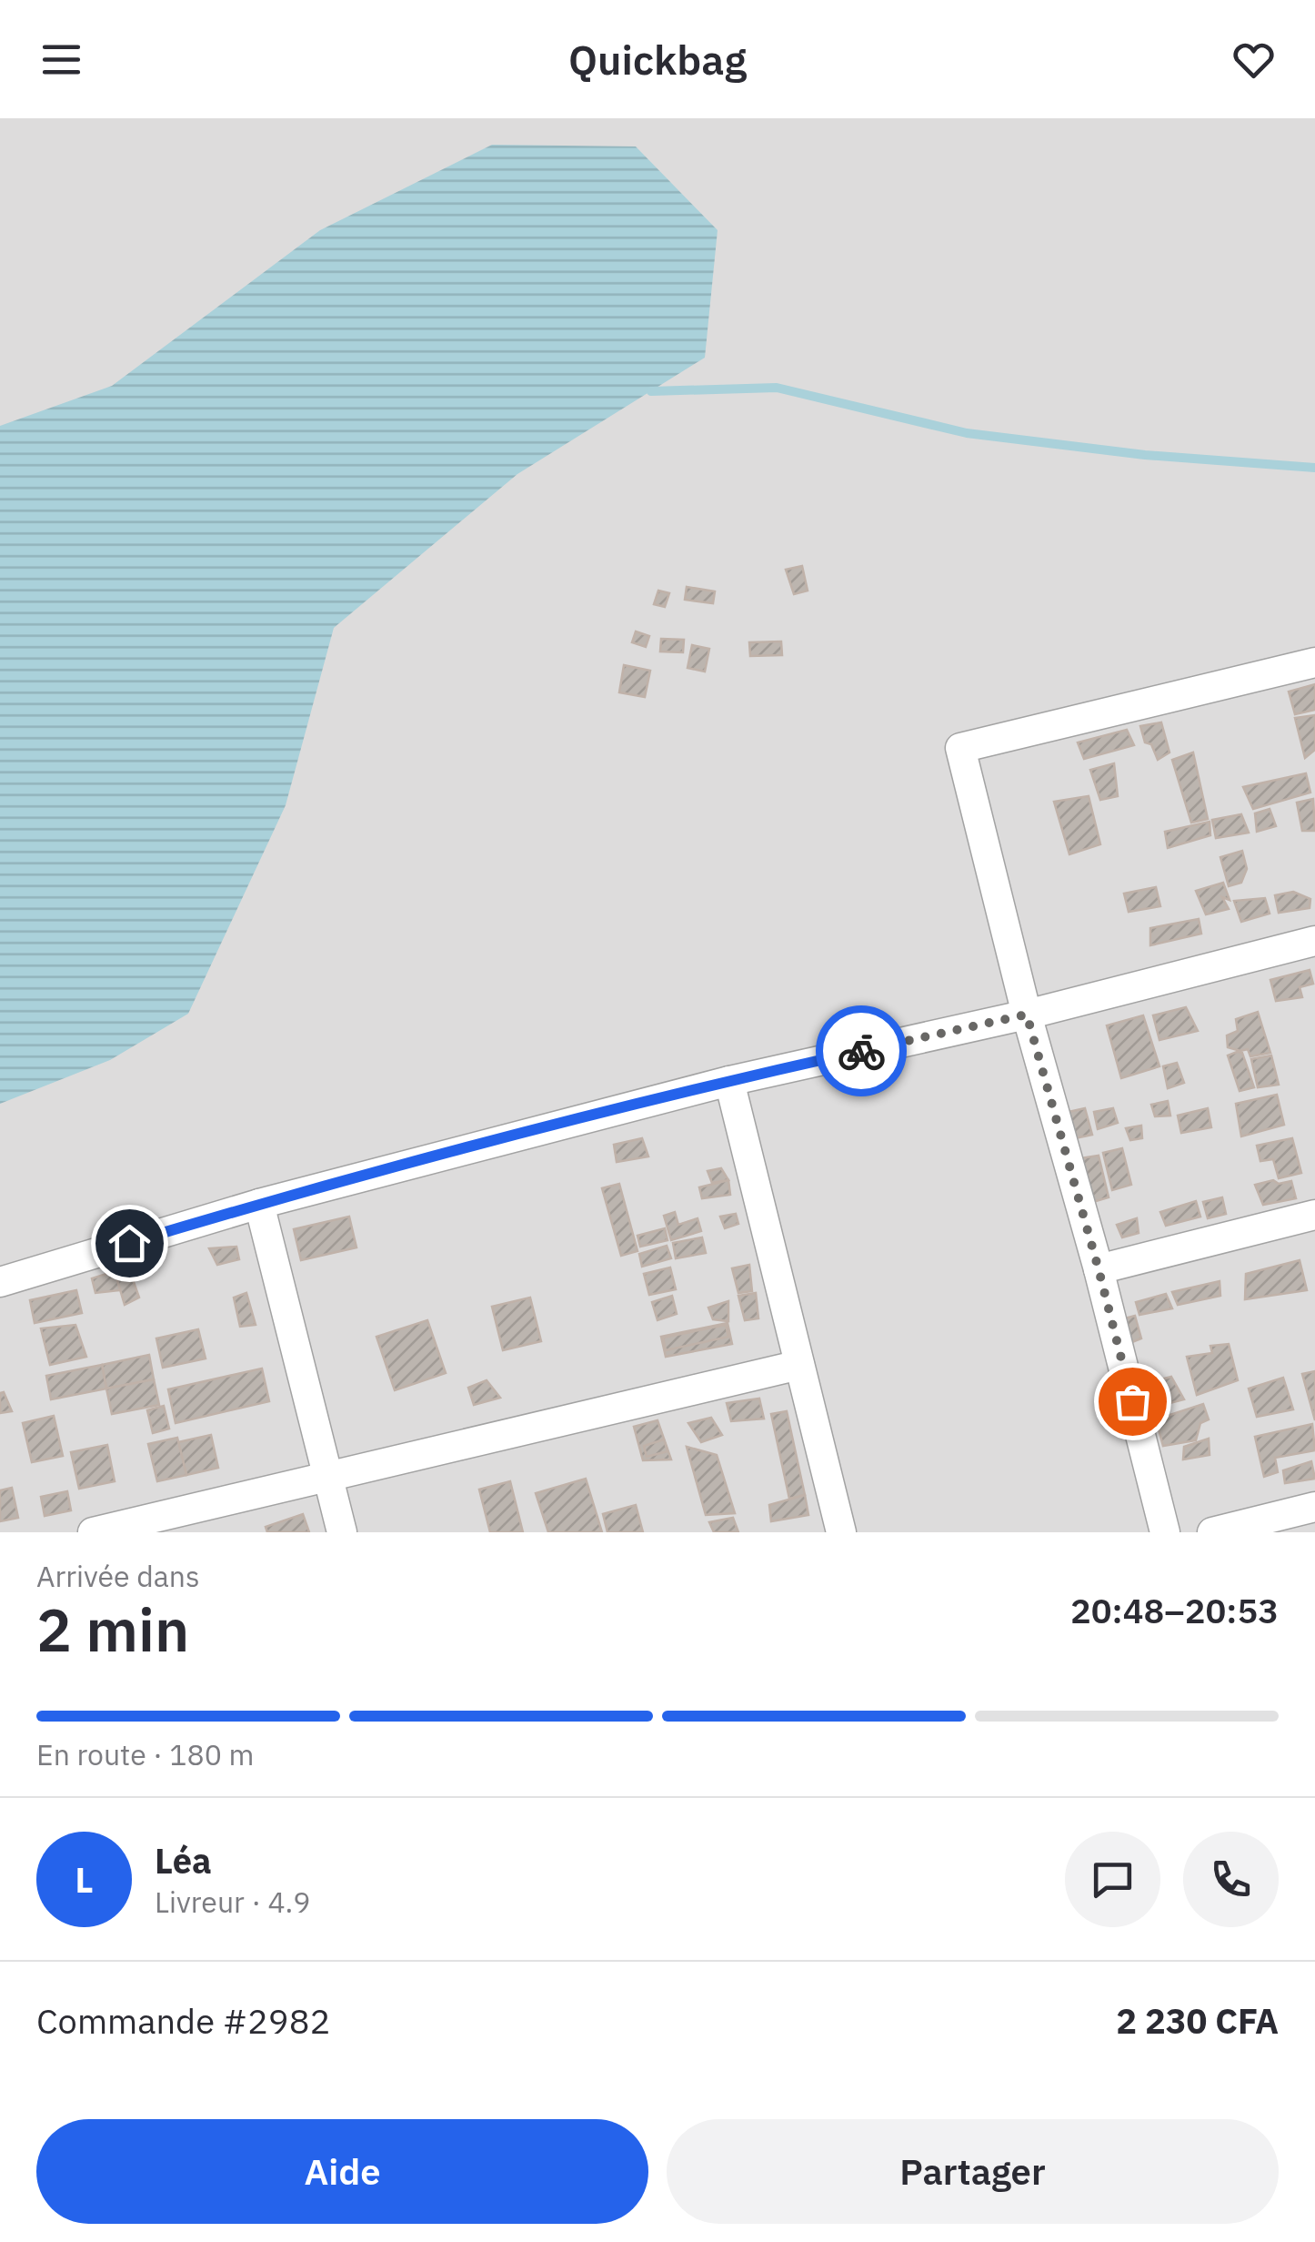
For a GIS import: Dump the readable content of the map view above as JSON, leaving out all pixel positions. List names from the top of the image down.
{
  "page": {
    "header": "Quickbag",
    "heading": ["2 min", "Arrivée dans", "20:48–20:53"],
    "panel": [
      "Léa",
      "Livreur · 4.9",
      "Commande #2982",
      "2 230 CFA"
    ],
    "bar": "En route · 180 m",
    "round": "L",
    "buttons": ["Aide", "Partager"]
  }
}
